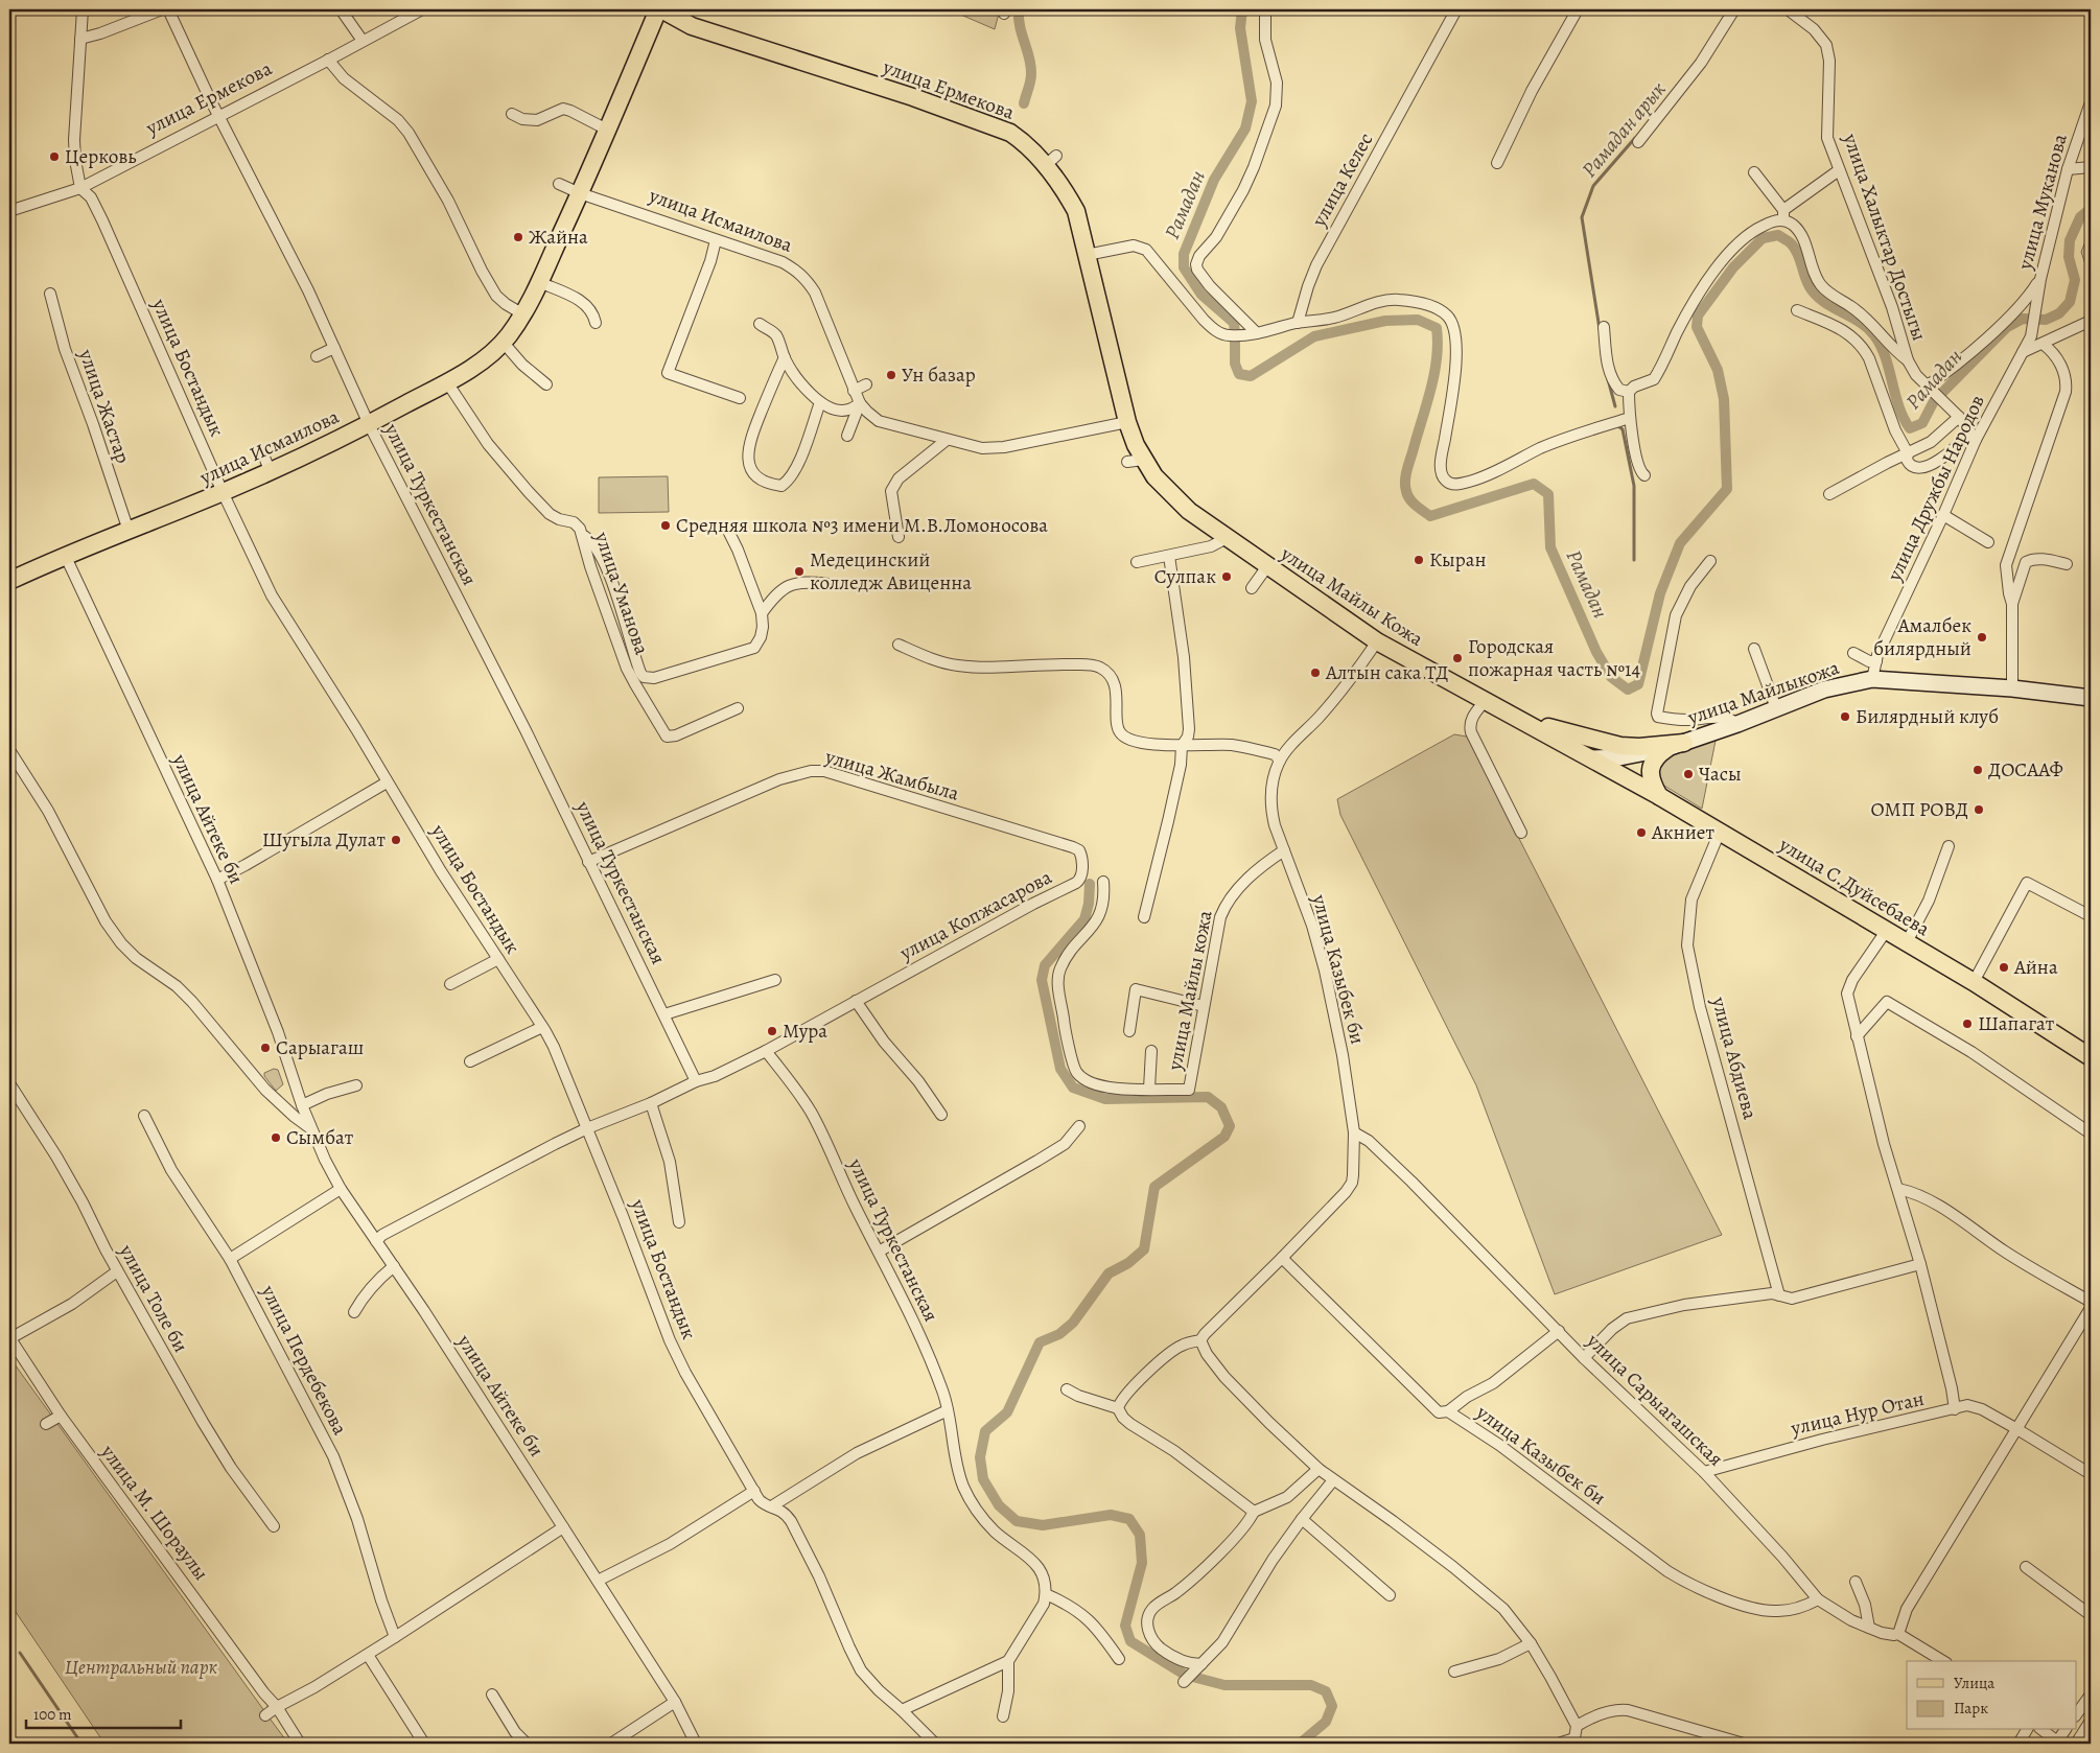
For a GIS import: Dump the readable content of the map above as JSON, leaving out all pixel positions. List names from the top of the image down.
{
  "streets": {
    "main road": [
      "улица Ермекова",
      "улица Исмаилова",
      "улица Майлы Кожа",
      "улица С.Дуйсебаева"
    ],
    "street": [
      "улица Келес",
      "улица Муканова",
      "улица Халыктар Достыгы",
      "улица Бостандык",
      "улица Жастар",
      "улица Дружбы Народов",
      "улица Туркестанская",
      "улица Уманова",
      "улица Майлыкожа",
      "улица Жамбыла",
      "улица Айтеке би",
      "улица Копжасарова",
      "улица Казыбек би",
      "улица Майлы кожа",
      "улица Абдиева",
      "улица Толе би",
      "улица Пердебекова",
      "улица Сарыагашская",
      "улица Нур Отан",
      "улица М. Шораулы"
    ]
  },
  "crossings": [
    ["улица Ермекова", "улица Исмаилова"],
    ["улица Ермекова", "улица Бостандык"],
    ["улица Ермекова", "улица Туркестанская"],
    ["улица Ермекова", "улица Майлы Кожа"],
    ["улица Муканова", "улица Дружбы Народов"],
    ["улица Исмаилова", "улица Бостандык"],
    ["улица Исмаилова", "улица Жастар"],
    ["улица Исмаилова", "улица Туркестанская"],
    ["улица Исмаилова", "улица Уманова"],
    ["улица Исмаилова", "улица Майлы Кожа"],
    ["улица Исмаилова", "улица Айтеке би"],
    ["улица Дружбы Народов", "улица Майлыкожа"],
    ["улица Туркестанская", "улица Жамбыла"],
    ["улица Туркестанская", "улица Копжасарова"],
    ["улица Майлы Кожа", "улица Майлыкожа"],
    ["улица Майлы Кожа", "улица С.Дуйсебаева"],
    ["улица Майлы Кожа", "улица Казыбек би"],
    ["улица Майлыкожа", "улица С.Дуйсебаева"],
    ["улица Жамбыла", "улица Копжасарова"],
    ["улица С.Дуйсебаева", "улица Абдиева"],
    ["улица Казыбек би", "улица Майлы кожа"],
    ["улица Казыбек би", "улица Сарыагашская"],
    ["улица Сарыагашская", "улица Нур Отан"]
  ],
  "water": ["Рамадан арык", "Рамадан"],
  "parks": ["Центральный парк"],
  "places": [
    "Церковь",
    "Жайна",
    "Ун базар",
    "Средняя школа №3 имени М.В.Ломоносова",
    "Кыран",
    "Медецинский колледж Авиценна",
    "Сулпак",
    "Амалбек билярдный",
    "Городская пожарная часть №14",
    "Алтын сака ТД",
    "Билярдный клуб",
    "ДОСААФ",
    "Часы",
    "ОМП РОВД",
    "Акниет",
    "Шугыла Дулат",
    "Айна",
    "Шапагат",
    "Мура",
    "Сарыагаш",
    "Сымбат"
  ],
  "legend": ["Улица", "Парк"],
  "scale_bar": "100 m"
}
